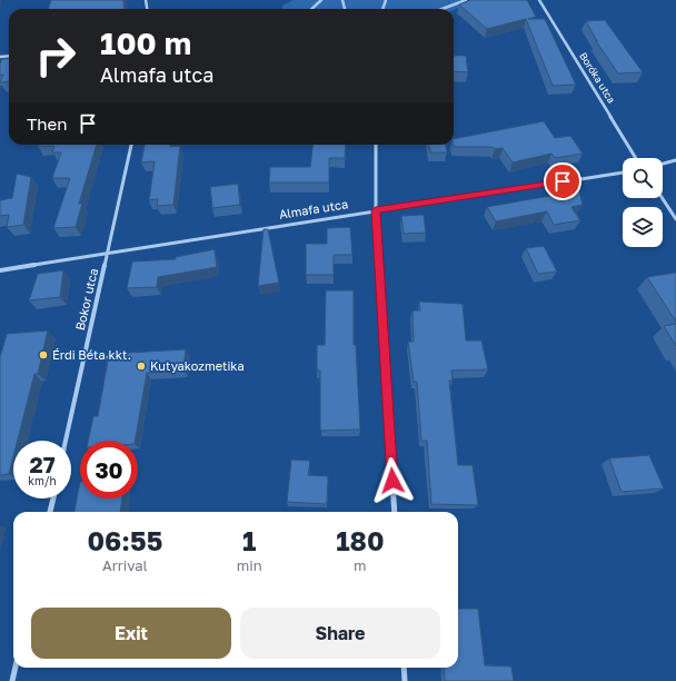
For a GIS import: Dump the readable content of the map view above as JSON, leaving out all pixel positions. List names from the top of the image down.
{
  "streets": {
    "street": ["Boróka utca", "Almafa utca", "Bokor utca"]
  },
  "crossings": [
    ["Almafa utca", "Bokor utca"]
  ],
  "places": ["Érdi Béta kkt.", "Kutyakozmetika"],
  "page": {
    "turn": ["100 m", "Almafa utca"],
    "then": "Then",
    "speed": "27 km/h",
    "limit": "30",
    "eta": [
      "06:55",
      "Arrival",
      "1",
      "min",
      "180",
      "m"
    ],
    "buttons": ["Exit", "Share"]
  }
}
